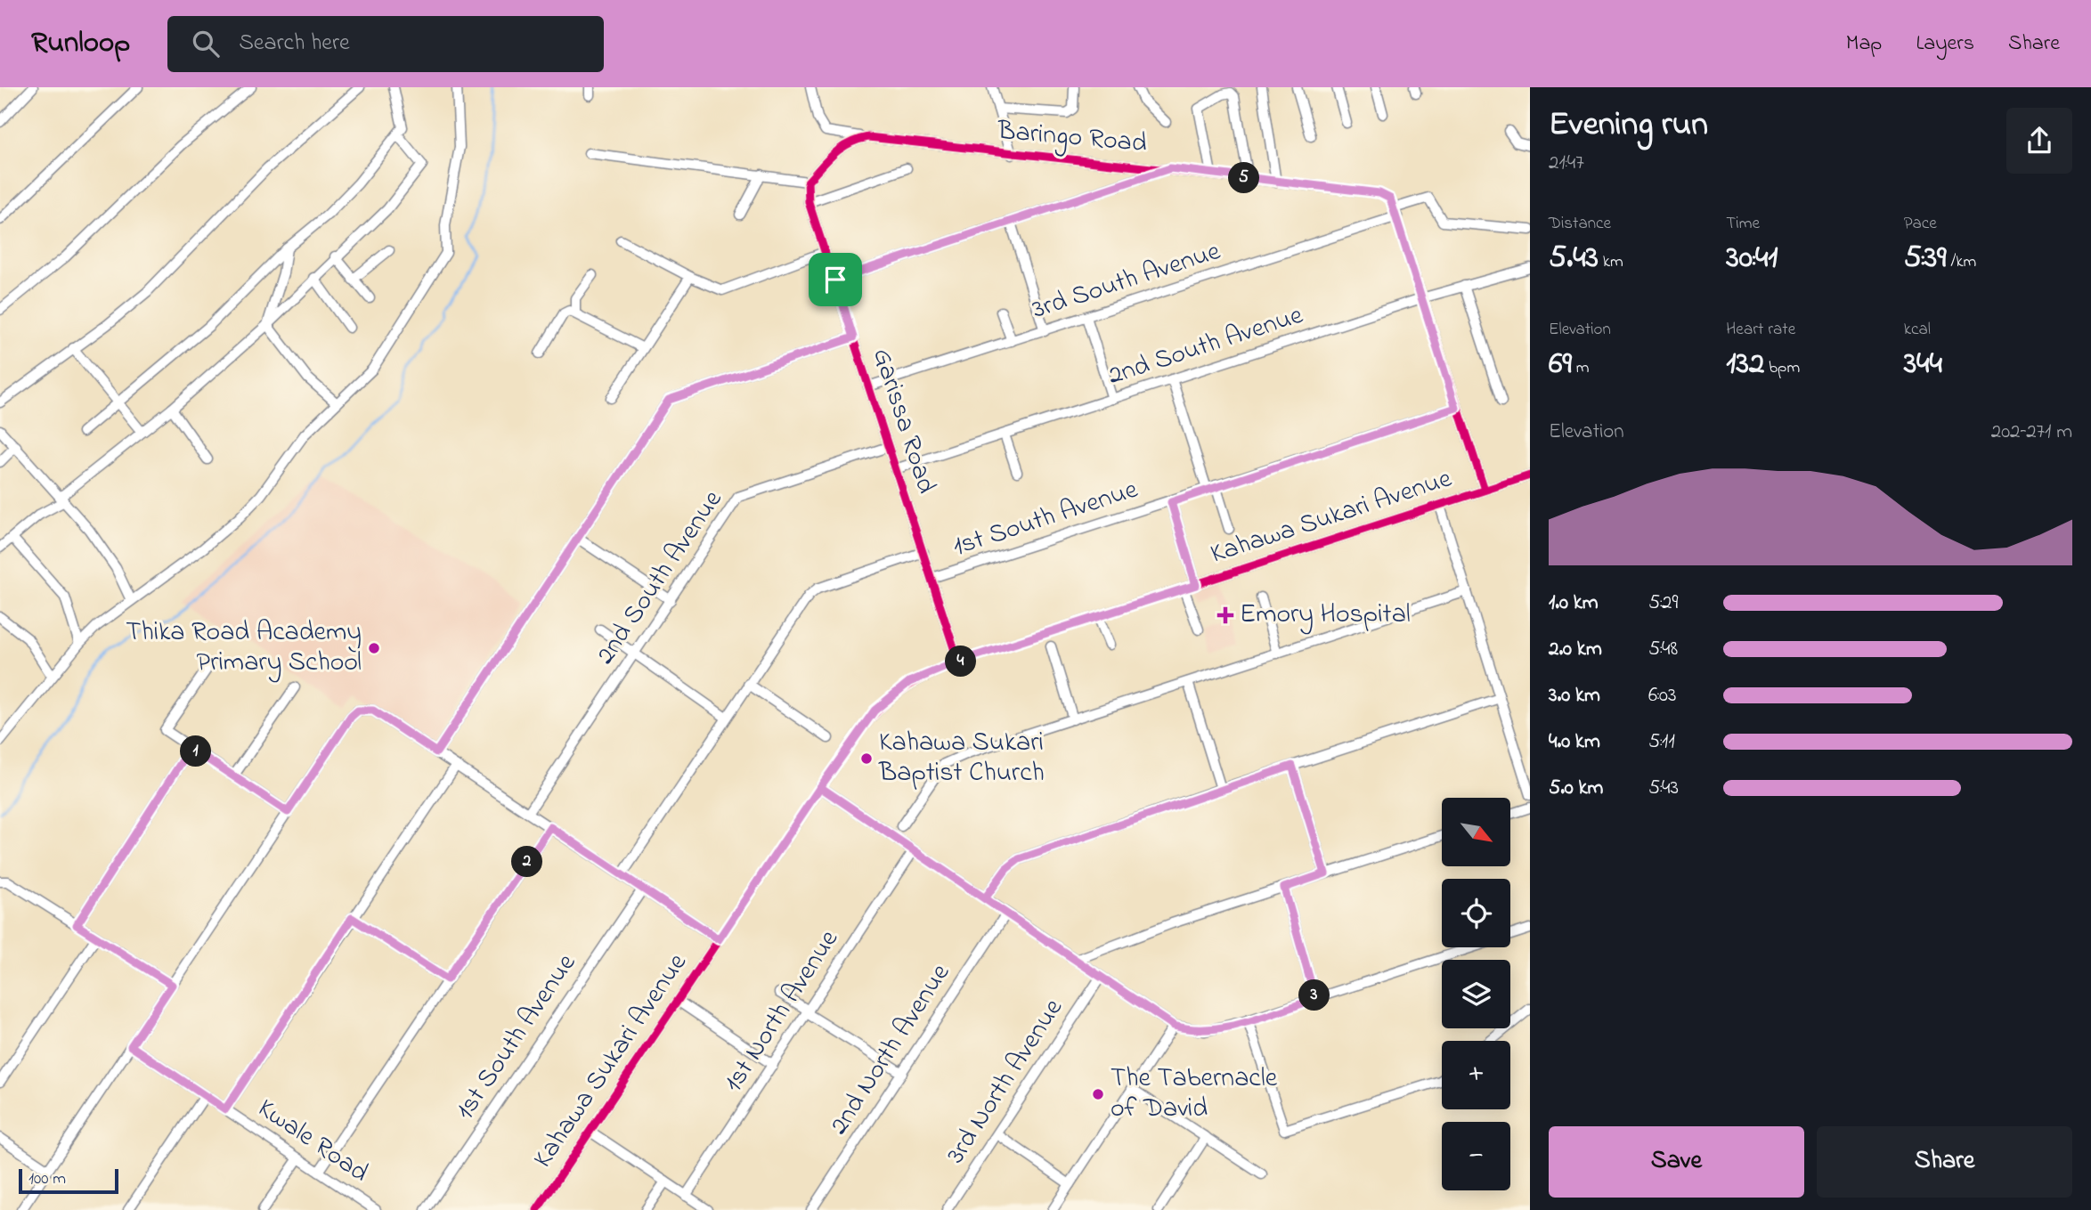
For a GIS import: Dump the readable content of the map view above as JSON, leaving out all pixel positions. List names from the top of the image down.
{
  "streets": {
    "street": [
      "Baringo Road",
      "3rd South Avenue",
      "2nd South Avenue",
      "Garissa Road",
      "Kahawa Sukari Avenue",
      "1st South Avenue",
      "1st North Avenue",
      "2nd North Avenue",
      "3rd North Avenue",
      "Kwale Road"
    ]
  },
  "crossings": [
    ["Baringo Road", "3rd South Avenue"],
    ["Baringo Road", "Garissa Road"],
    ["3rd South Avenue", "Garissa Road"],
    ["2nd South Avenue", "Garissa Road"],
    ["Garissa Road", "Kahawa Sukari Avenue"],
    ["Garissa Road", "1st South Avenue"]
  ],
  "places": {
    "health": ["Emory Hospital"],
    "other": ["Thika Road Academy Primary School", "Kahawa Sukari Baptist Church", "The Tabernacle of David"]
  },
  "scale_bar": "100 m",
  "north": "bottom right",
  "page": {
    "header": "Runloop",
    "search": "Search here",
    "nav": ["Map", "Layers", "Share"],
    "heading": ["Evening run", "21:47"],
    "pins": [
      "5",
      "4",
      "1",
      "2",
      "3"
    ],
    "stats": [
      ["Distance", "5.43 km"],
      ["Time", "30:41"],
      ["Pace", "5:39 /km"],
      ["Elevation", "69 m"],
      ["Heart rate", "132 bpm"],
      ["kcal", "344"]
    ],
    "chart": ["Elevation", "202–271 m"],
    "list": [
      {
        "name": "1.0 km",
        "note": "5:29"
      },
      {
        "name": "2.0 km",
        "note": "5:48"
      },
      {
        "name": "3.0 km",
        "note": "6:03"
      },
      {
        "name": "4.0 km",
        "note": "5:11"
      },
      {
        "name": "5.0 km",
        "note": "5:43"
      }
    ],
    "map_buttons": ["+", "−"],
    "buttons": ["Save", "Share"],
    "scale": "100 m"
  }
}
